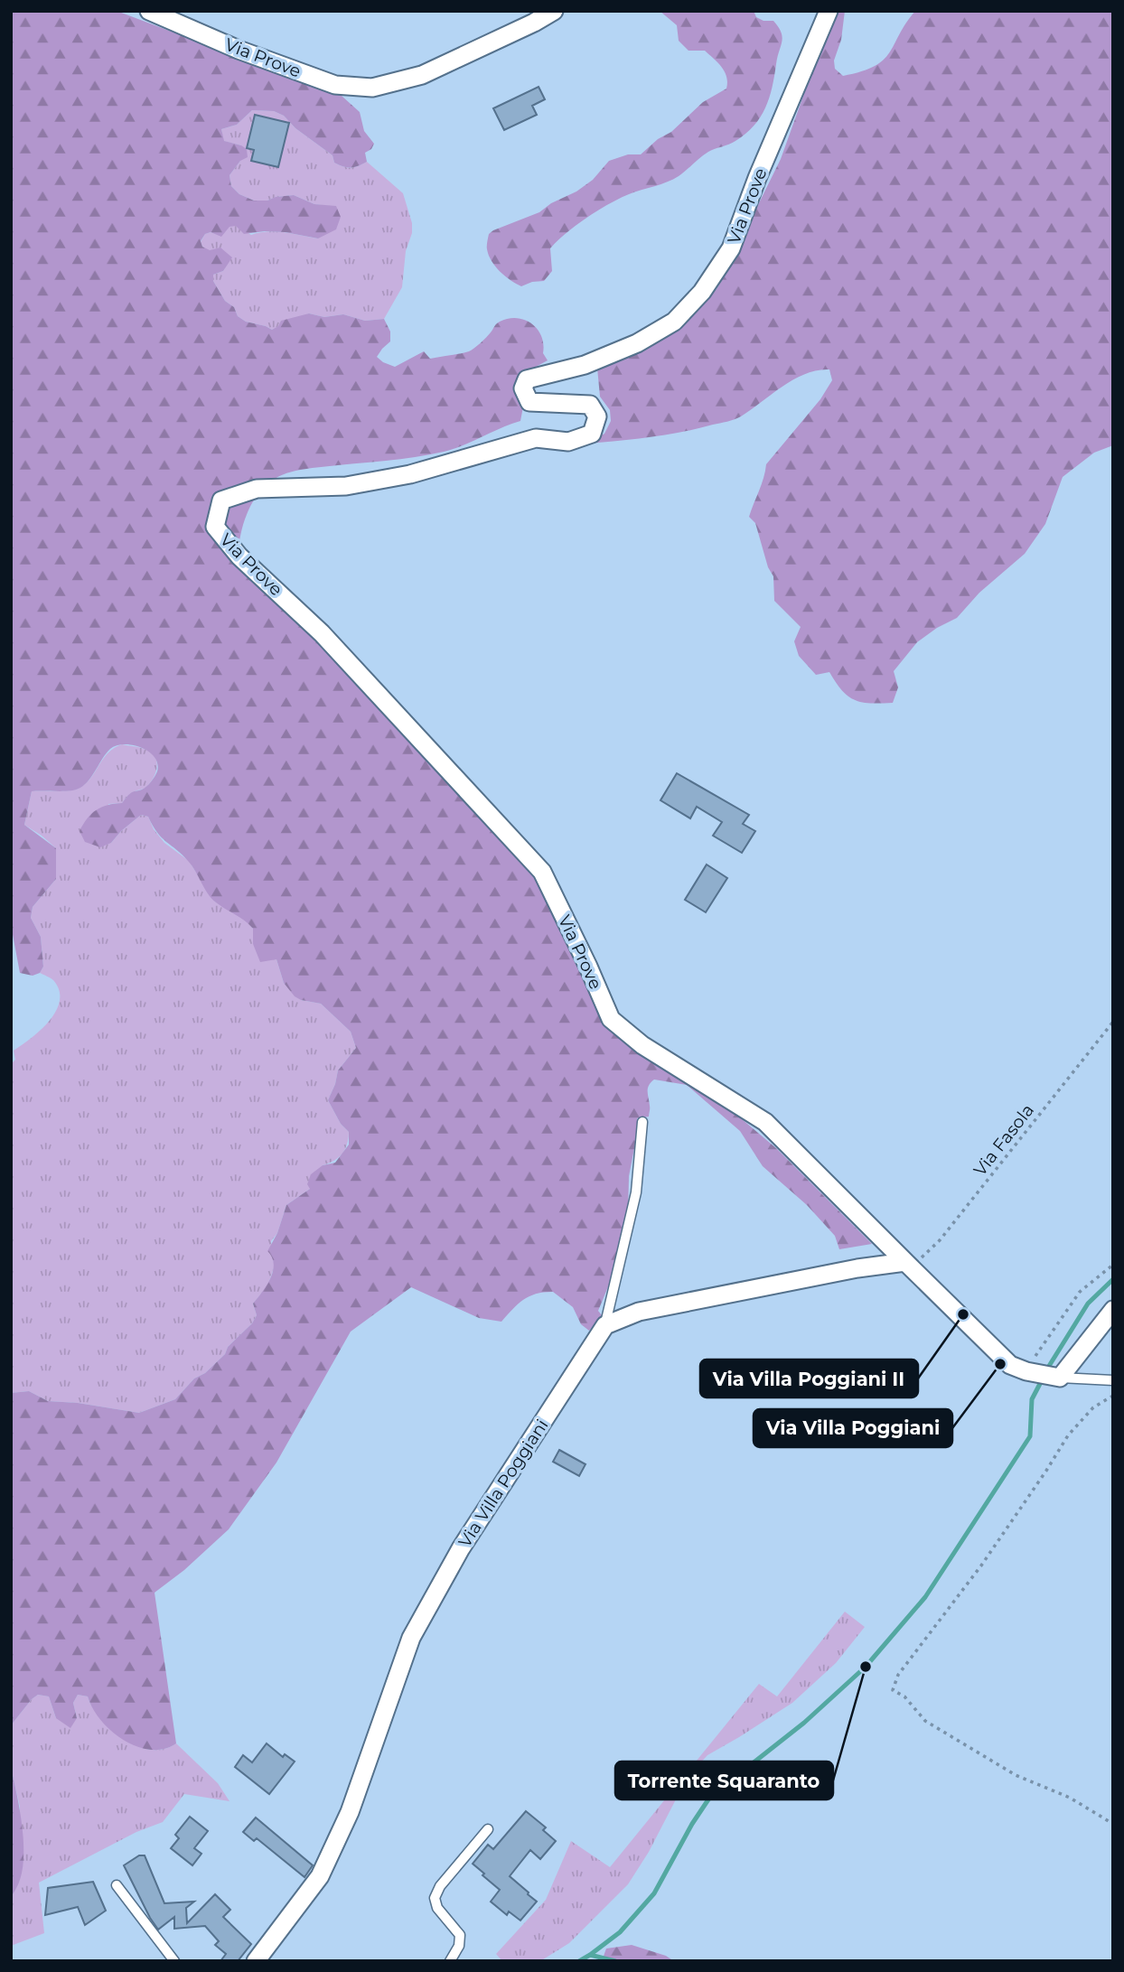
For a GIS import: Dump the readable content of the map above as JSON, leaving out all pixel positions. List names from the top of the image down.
{
  "streets": {
    "street": ["Via Prove", "Via Villa Poggiani"],
    "path": ["Via Fasola"]
  },
  "crossings": [
    ["Via Prove", "Via Fasola"]
  ],
  "places": ["Via Villa Poggiani II", "Via Villa Poggiani", "Torrente Squaranto"]
}
